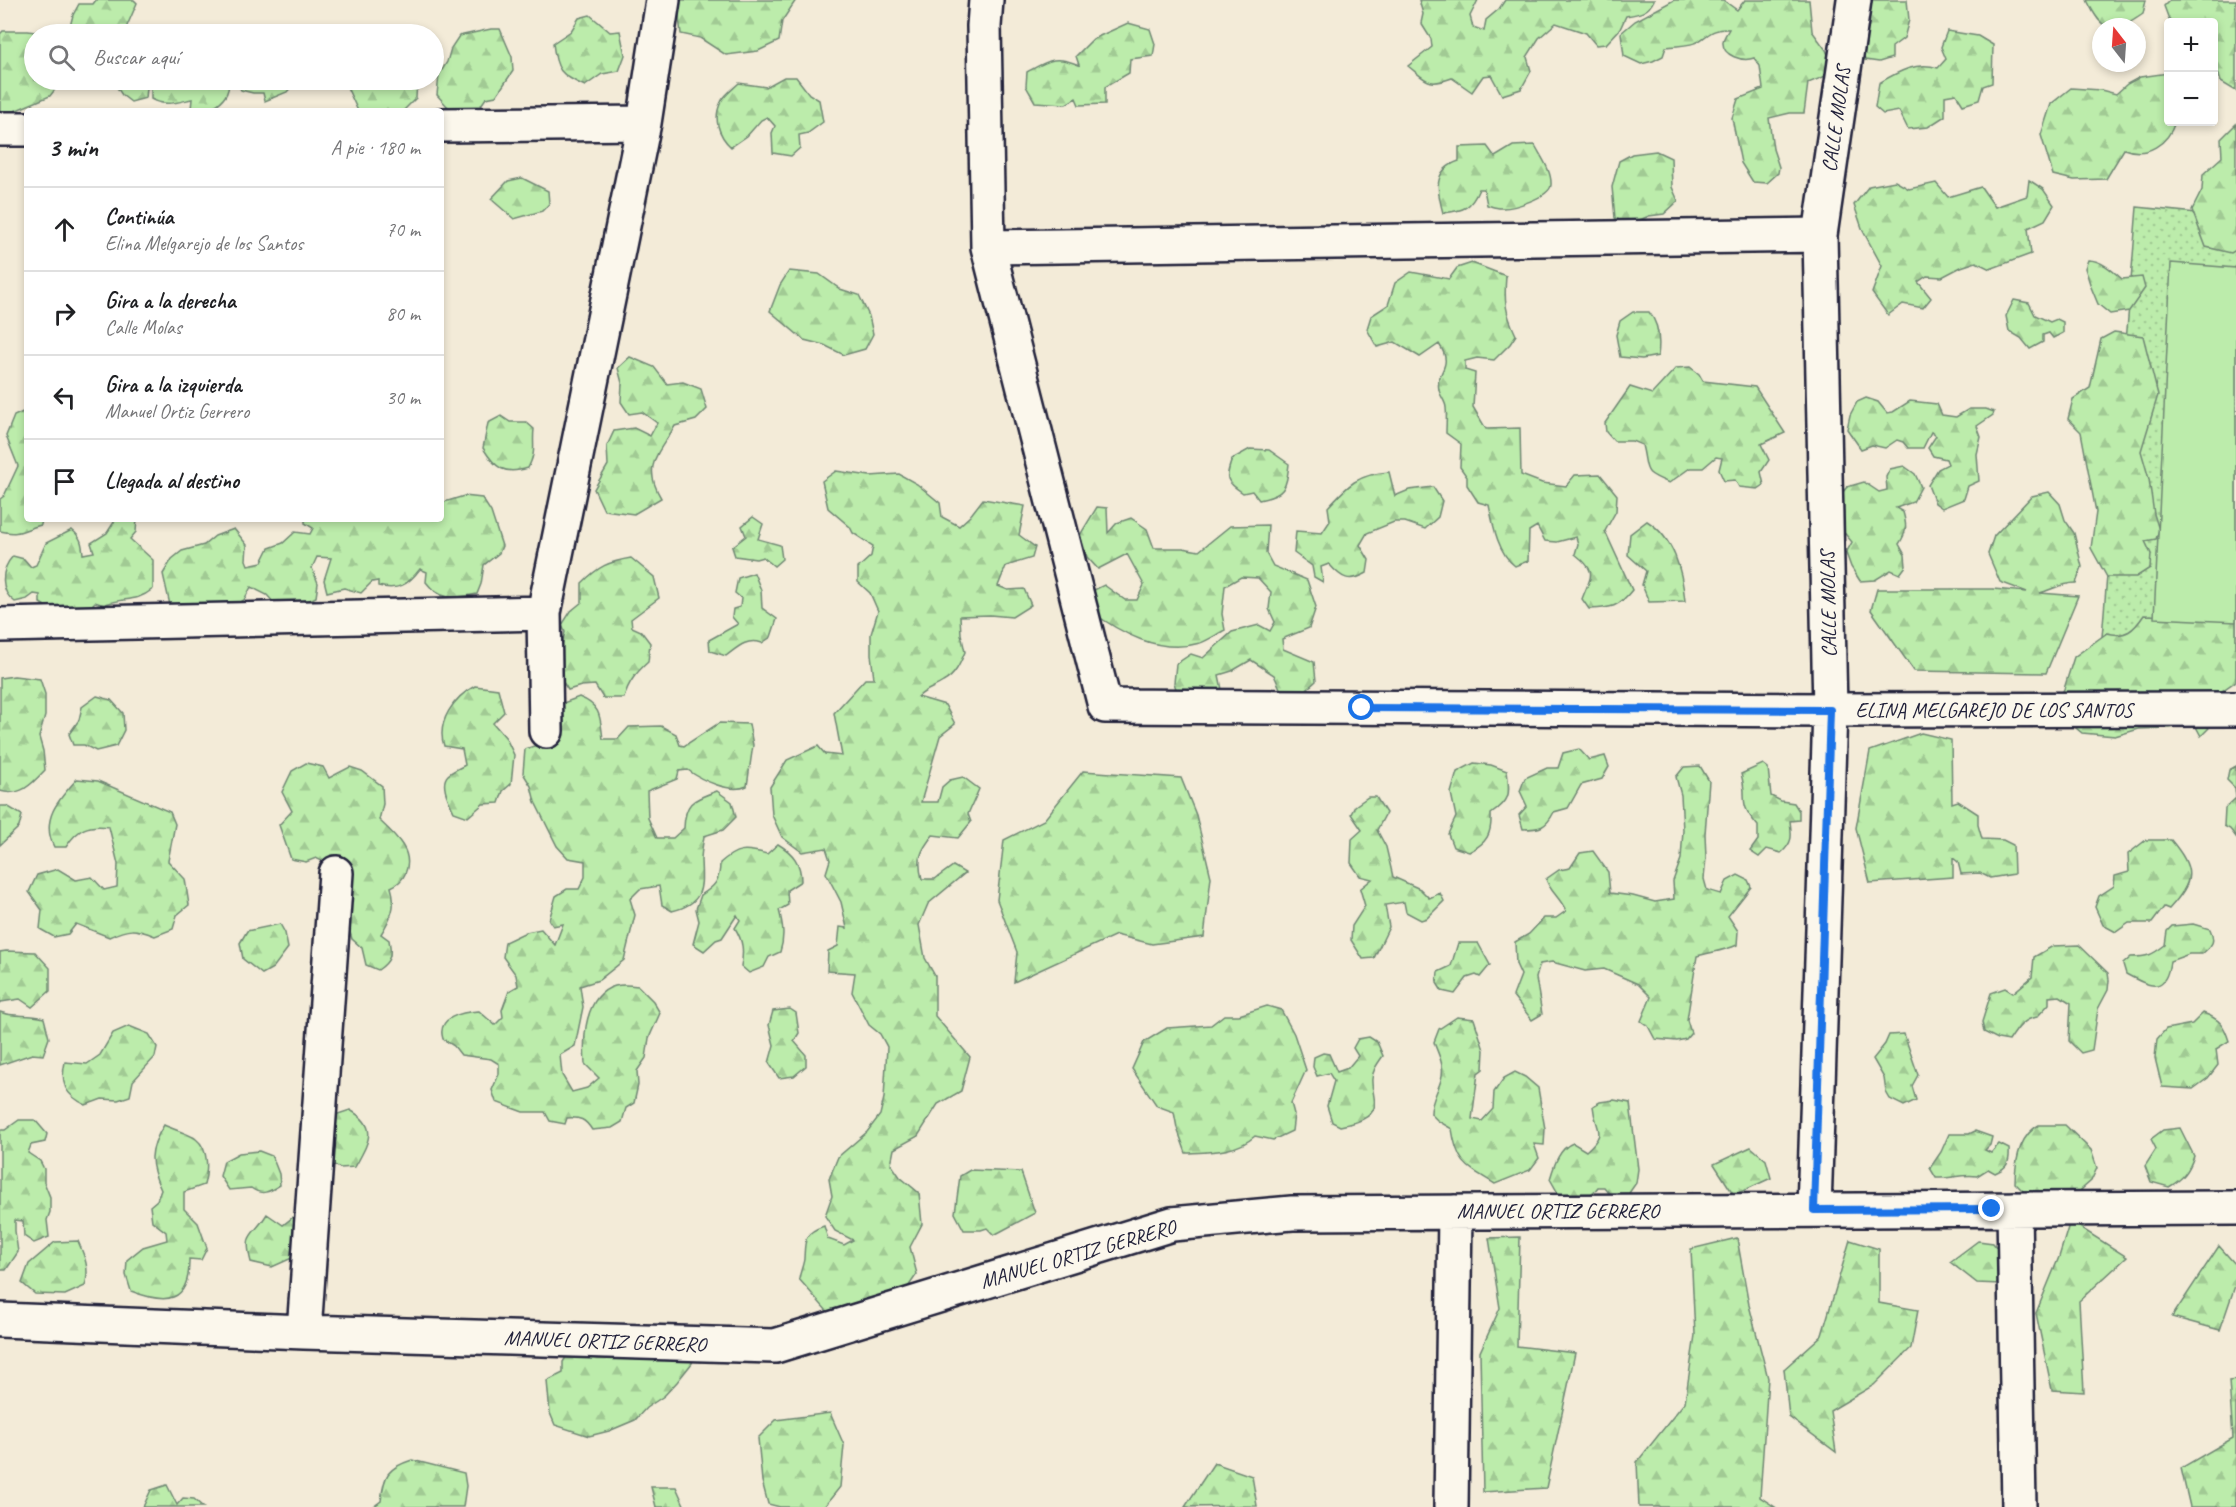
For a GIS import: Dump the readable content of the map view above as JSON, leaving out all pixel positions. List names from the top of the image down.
{
  "streets": {
    "street": ["CALLE MOLAS", "ELINA MELGAREJO DE LOS SANTOS", "MANUEL ORTIZ GERRERO"]
  },
  "crossings": [
    ["CALLE MOLAS", "ELINA MELGAREJO DE LOS SANTOS"],
    ["CALLE MOLAS", "MANUEL ORTIZ GERRERO"]
  ],
  "north": "top",
  "page": {
    "map_buttons": ["+", "−"],
    "search": "Buscar aquí",
    "heading": ["3 min", "A pie · 180 m"],
    "list": [
      ["Continúa", "Elina Melgarejo de los Santos", "70 m"],
      ["Gira a la derecha", "Calle Molas", "80 m"],
      ["Gira a la izquierda", "Manuel Ortiz Gerrero", "30 m"],
      "Llegada al destino"
    ]
  }
}
